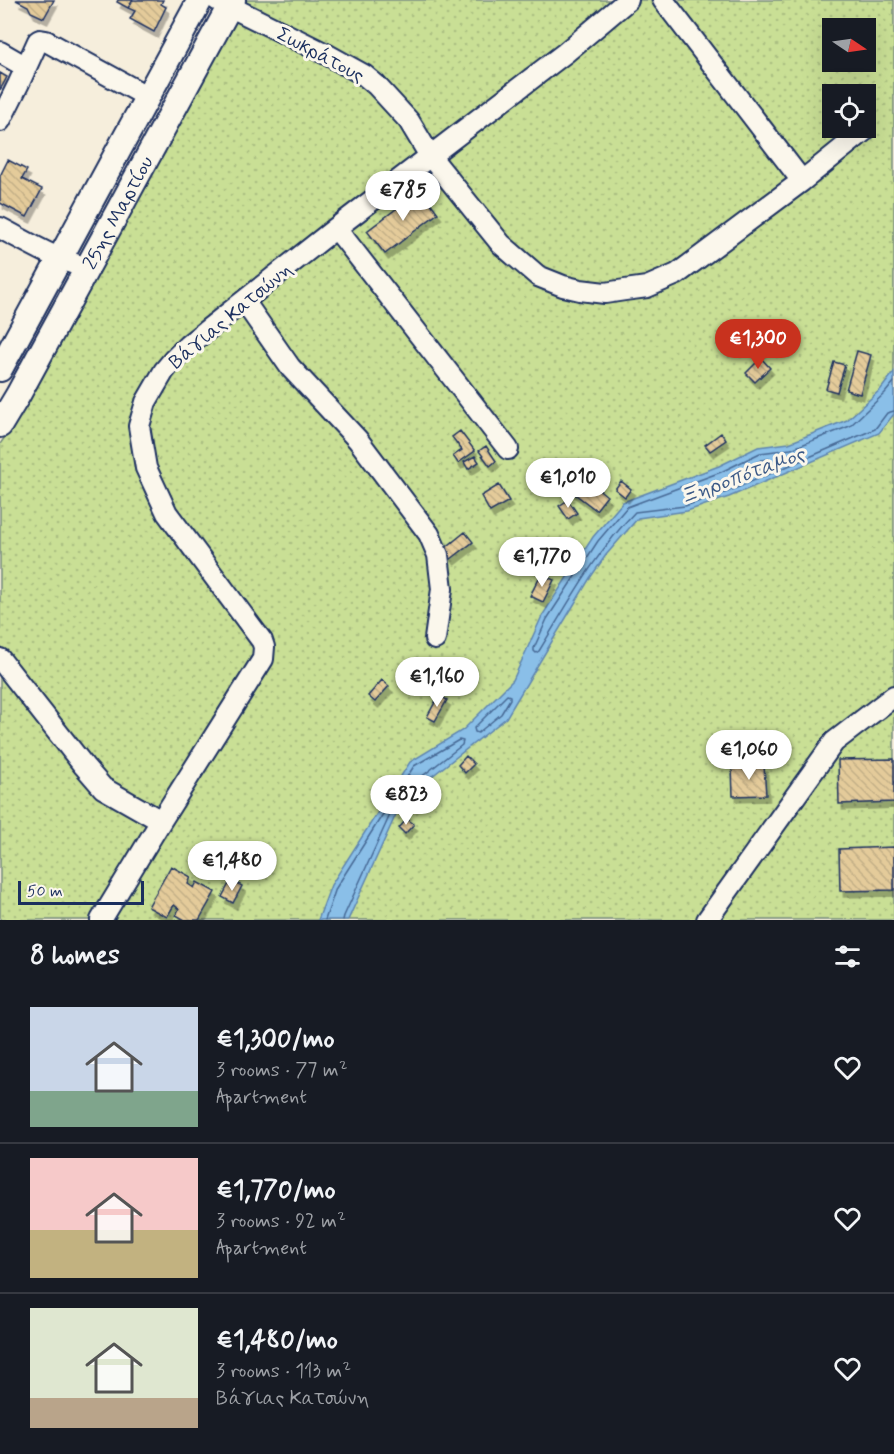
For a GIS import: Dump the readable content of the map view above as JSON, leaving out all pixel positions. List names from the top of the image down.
{
  "streets": {
    "street": ["Σωκράτους", "25ης Μαρτίου", "Βάγιας Κατσώνη"]
  },
  "crossings": [
    ["Σωκράτους", "25ης Μαρτίου"],
    ["Σωκράτους", "Βάγιας Κατσώνη"]
  ],
  "water": ["Ξηροπόταμος"],
  "scale_bar": "50 m",
  "north": "right",
  "page": {
    "price": [
      "€785",
      "€1,300",
      "€1,010",
      "€1,770",
      "€1,160",
      "€1,060",
      "€823",
      "€1,480"
    ],
    "scale": "50 m",
    "heading": "8 homes",
    "list": [
      {
        "name": "€1,300/mo",
        "note": "3 rooms · 77 m² · Apartment"
      },
      {
        "name": "€1,770/mo",
        "note": "3 rooms · 92 m² · Apartment"
      },
      {
        "name": "€1,480/mo",
        "note": "3 rooms · 113 m² · Βάγιας Κατσώνη"
      }
    ]
  }
}
